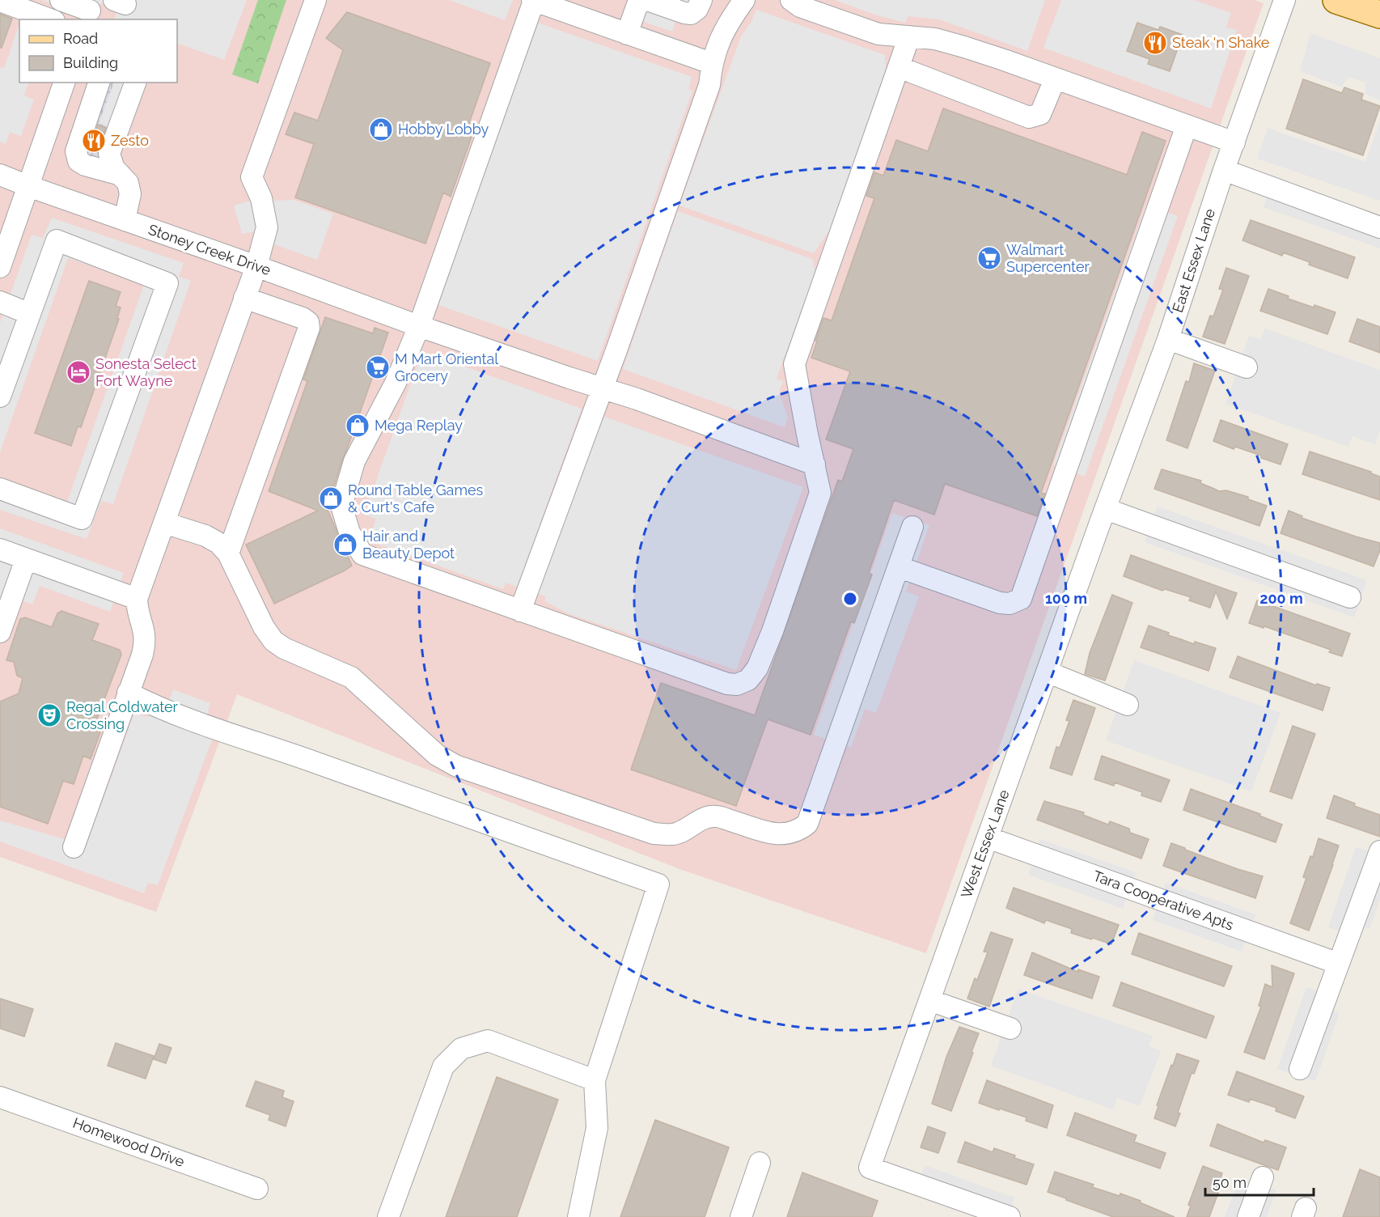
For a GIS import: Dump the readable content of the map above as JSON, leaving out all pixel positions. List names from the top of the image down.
{
  "streets": {
    "street": [
      "Stoney Creek Drive",
      "East Essex Lane",
      "West Essex Lane",
      "Tara Cooperative Apts",
      "Homewood Drive"
    ]
  },
  "crossings": [
    ["East Essex Lane", "West Essex Lane"],
    ["West Essex Lane", "Tara Cooperative Apts"]
  ],
  "places": {
    "restaurant": ["Steak 'n Shake", "Zesto"],
    "shop": [
      "Hobby Lobby",
      "Mega Replay",
      "Round Table Games & Curt's Cafe",
      "Hair and Beauty Depot"
    ],
    "supermarket": ["Walmart Supercenter", "M Mart Oriental Grocery"],
    "hotel": ["Sonesta Select Fort Wayne"],
    "theatre": ["Regal Coldwater Crossing"]
  },
  "legend": ["Road", "Building"],
  "scale_bar": "50 m",
  "rings": ["100 m", "200 m"]
}
